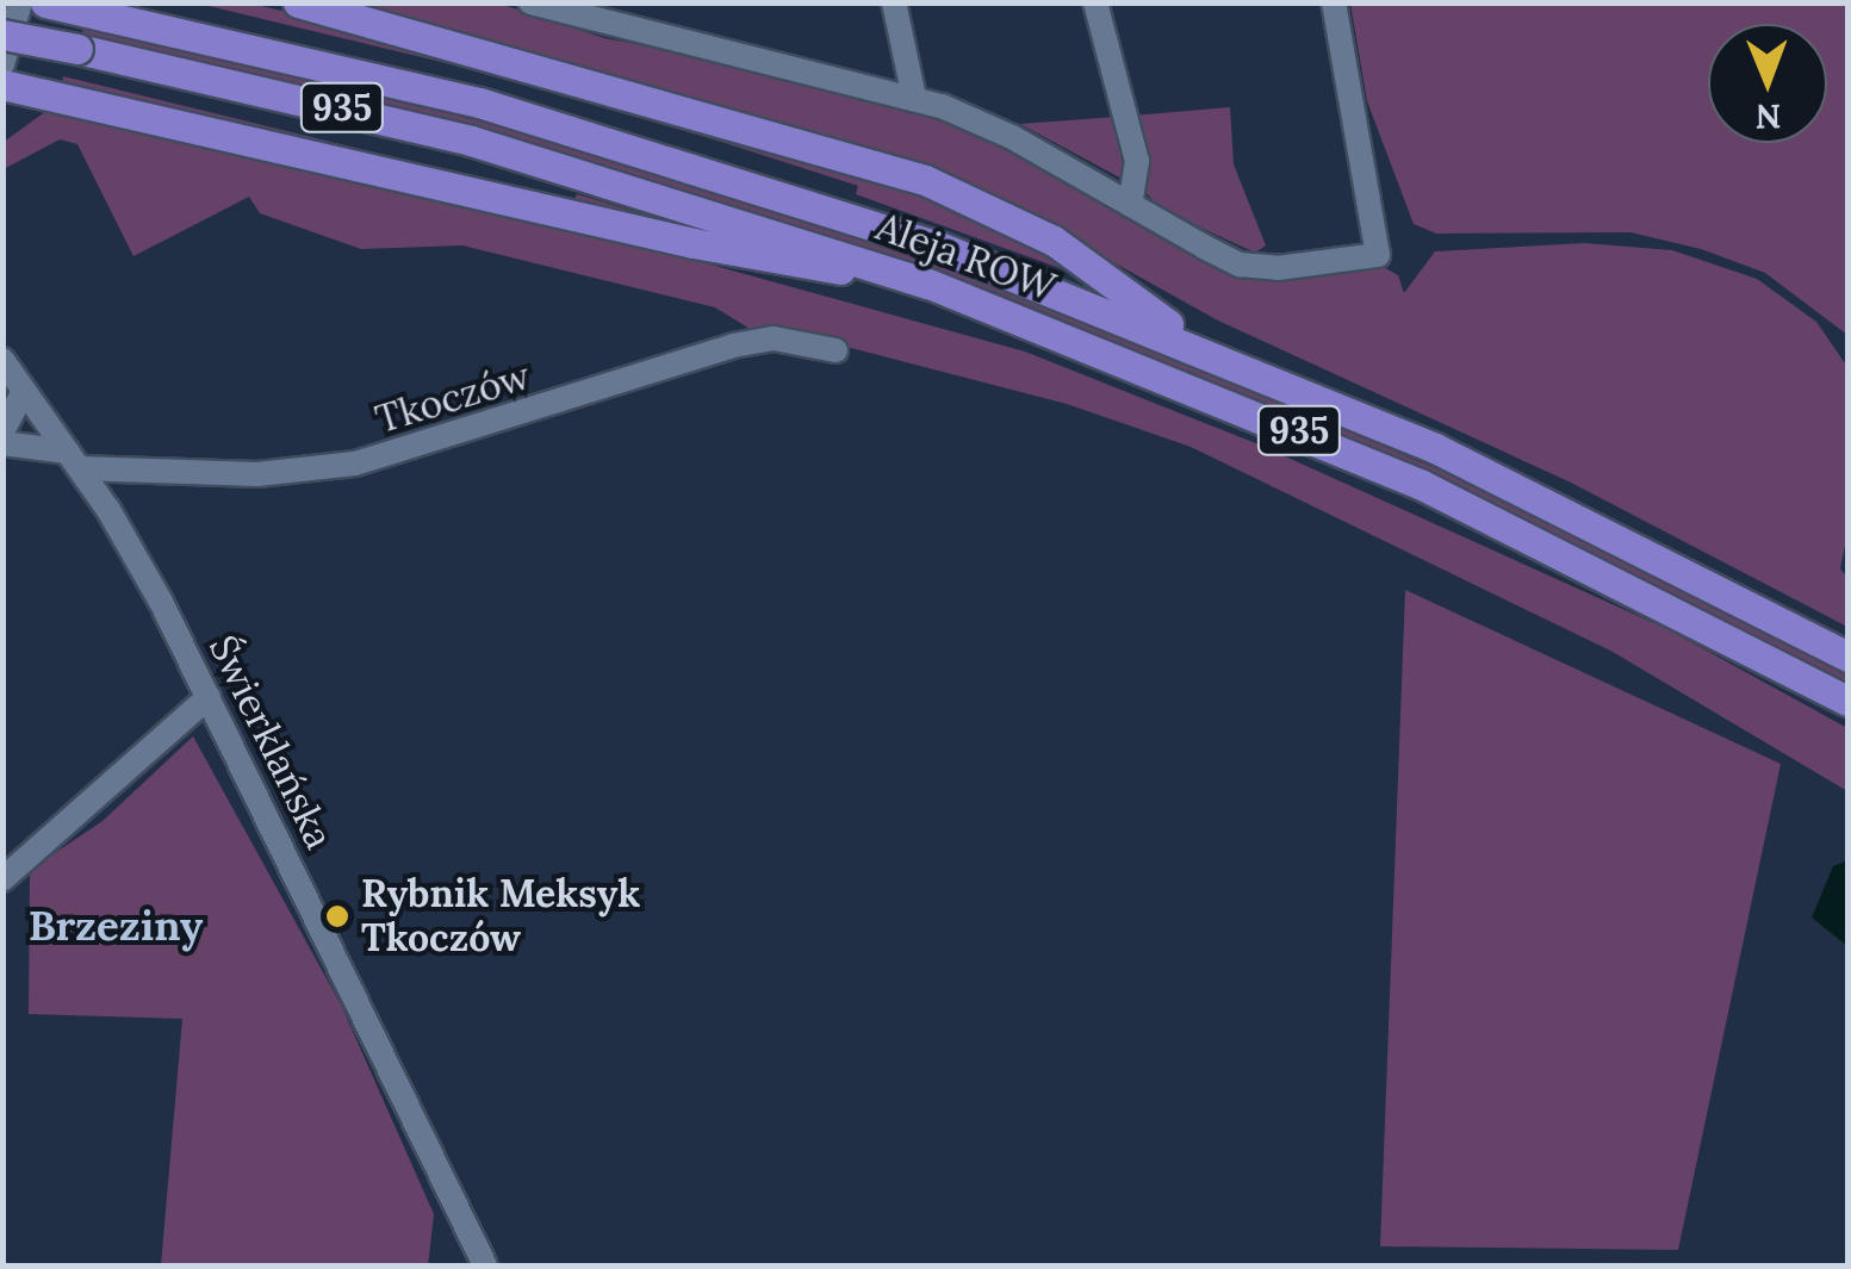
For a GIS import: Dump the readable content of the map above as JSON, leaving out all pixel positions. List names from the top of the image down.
{
  "streets": {
    "main road": ["935", "Aleja ROW"],
    "street": ["Tkoczów", "Świerklańska"]
  },
  "crossings": [
    ["Tkoczów", "Świerklańska"]
  ],
  "districts": ["Brzeziny"],
  "places": ["Rybnik Meksyk Tkoczów"],
  "north": "bottom"
}
